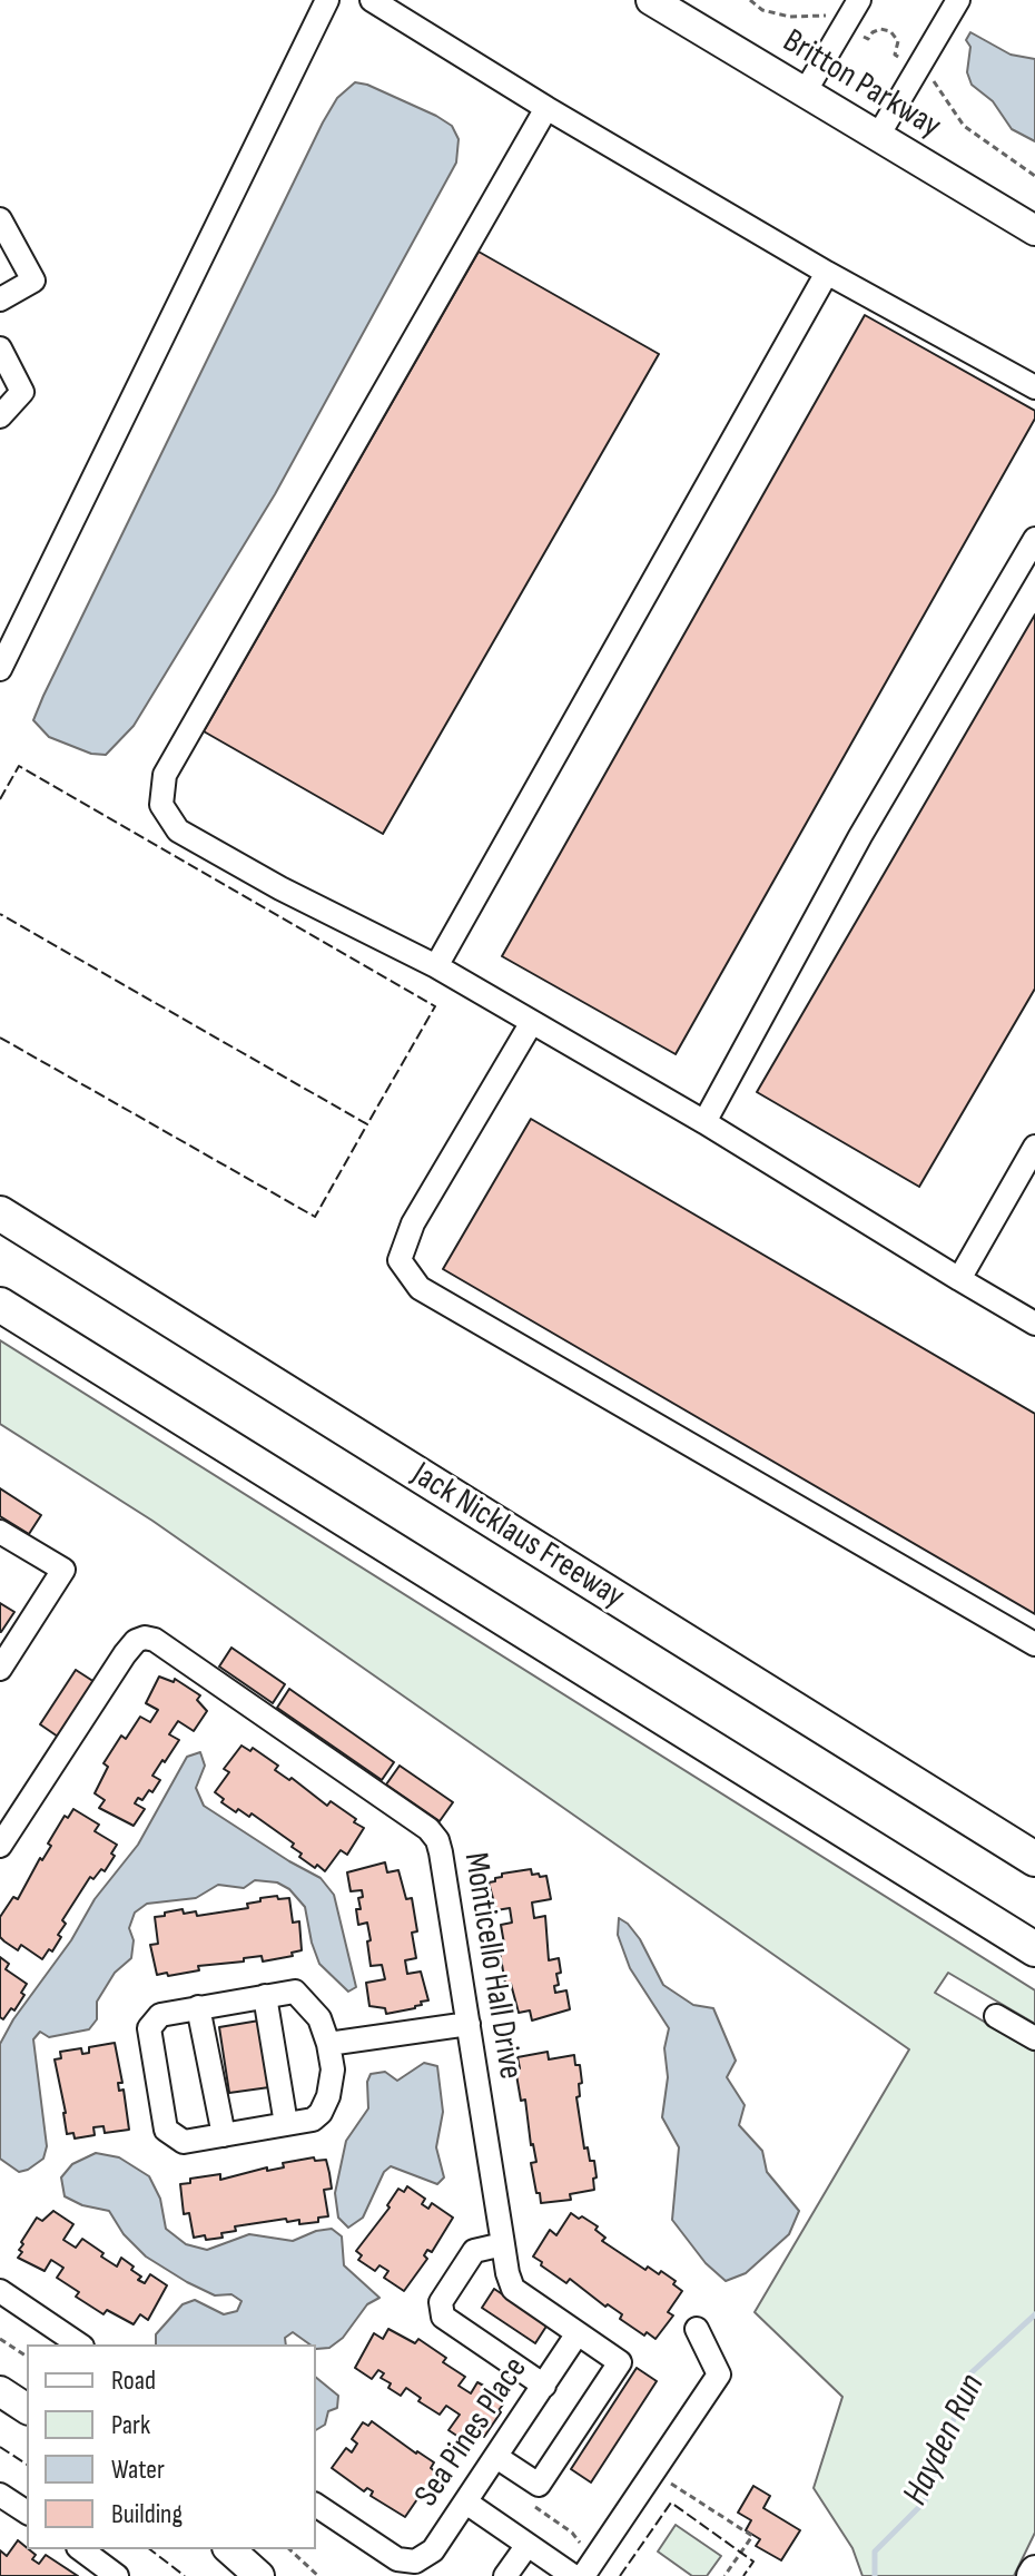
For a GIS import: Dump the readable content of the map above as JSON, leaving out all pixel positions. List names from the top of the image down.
{
  "streets": {
    "highway": ["Jack Nicklaus Freeway"],
    "main road": ["Britton Parkway"],
    "street": ["Monticello Hall Drive", "Sea Pines Place"]
  },
  "crossings": [
    ["Monticello Hall Drive", "Sea Pines Place"]
  ],
  "water": ["Hayden Run"],
  "legend": [
    "Road",
    "Park",
    "Water",
    "Building"
  ]
}
